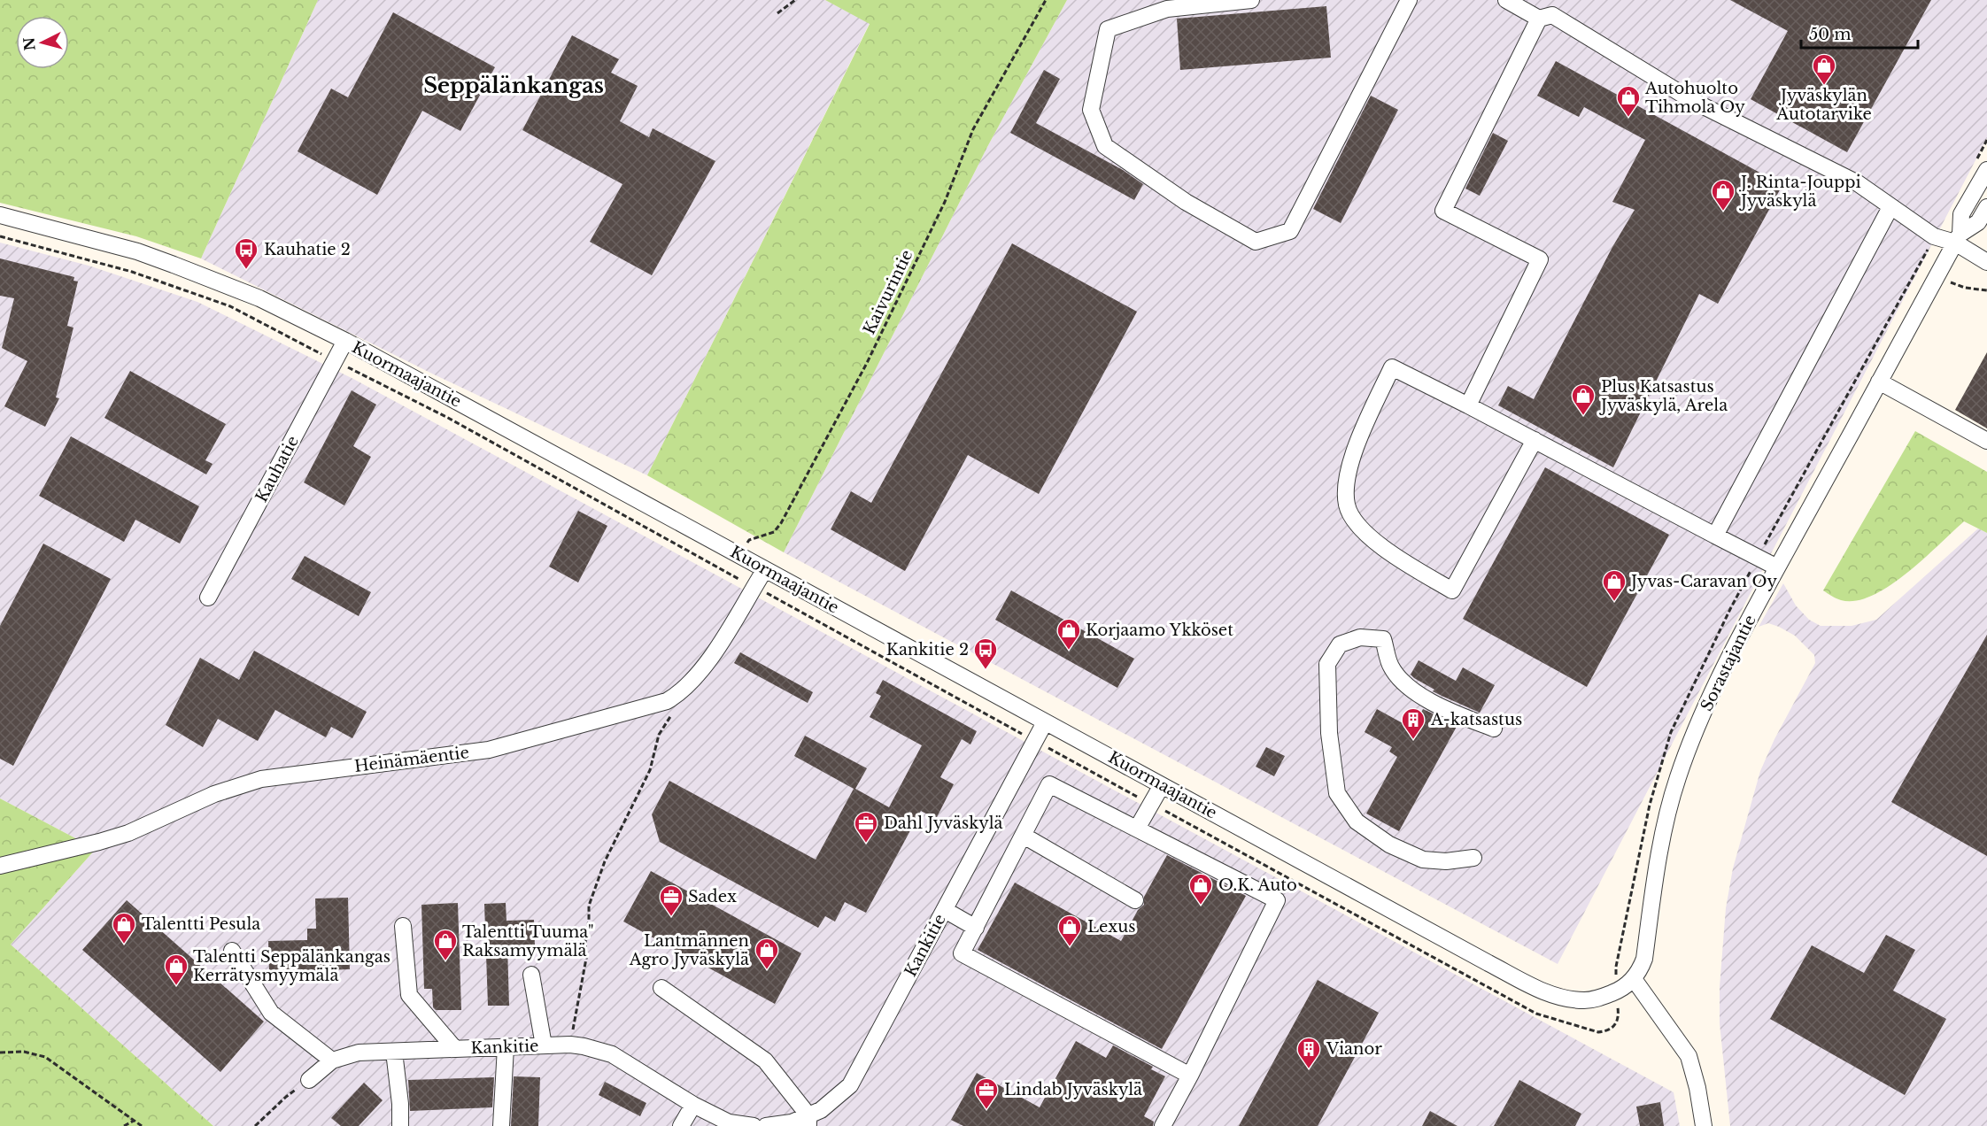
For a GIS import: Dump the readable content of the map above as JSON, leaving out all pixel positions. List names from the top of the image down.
{
  "streets": {
    "street": [
      "Kuormaajantie",
      "Kauhatie",
      "Sorastajantie",
      "Heinämäentie",
      "Kankitie"
    ],
    "path": ["Kaivurintie"]
  },
  "crossings": [
    ["Kaivurintie", "Kuormaajantie"],
    ["Kuormaajantie", "Kauhatie"],
    ["Kuormaajantie", "Sorastajantie"],
    ["Kuormaajantie", "Heinämäentie"],
    ["Kuormaajantie", "Kankitie"]
  ],
  "districts": ["Seppälänkangas"],
  "places": {
    "shop": [
      "Jyväskylän Autotarvike",
      "Autohuolto Tihmola Oy",
      "J. Rinta-Jouppi Jyväskylä",
      "Plus Katsastus Jyväskylä, Arela",
      "Jyvas-Caravan Oy",
      "Korjaamo Ykköset",
      "O.K. Auto",
      "Talentti Pesula",
      "Lexus",
      "Talentti Tuuma\" Raksamyymälä",
      "Lantmännen Agro Jyväskylä",
      "Talentti Seppälänkangas Kerrätysmyymälä"
    ],
    "bus stop": ["Kauhatie 2", "Kankitie 2"],
    "building": ["A-katsastus", "Vianor"],
    "office": ["Dahl Jyväskylä", "Sadex", "Lindab Jyväskylä"]
  },
  "scale_bar": "50 m",
  "north": "left"
}
